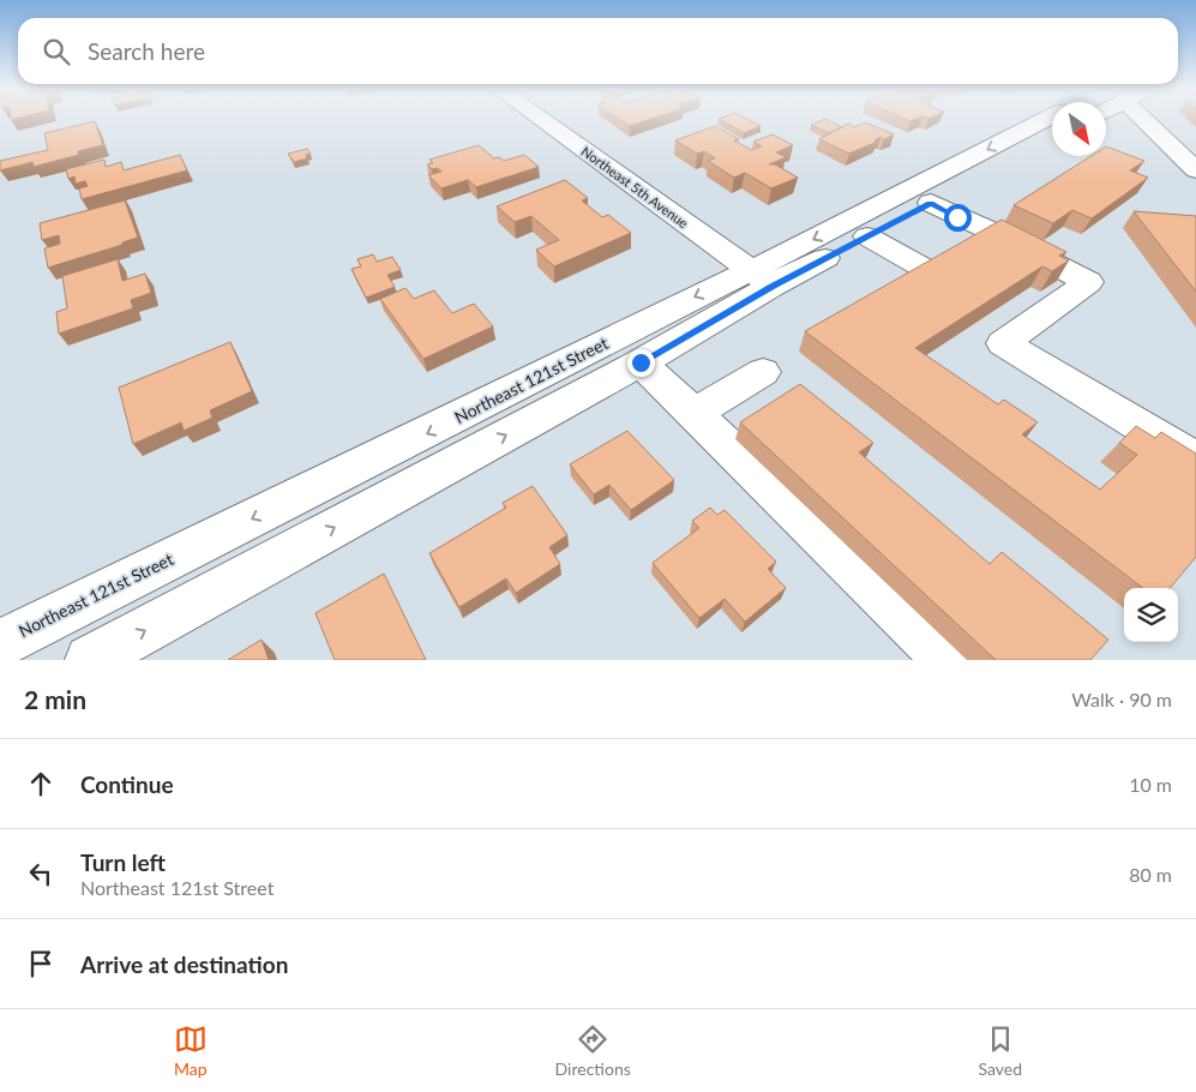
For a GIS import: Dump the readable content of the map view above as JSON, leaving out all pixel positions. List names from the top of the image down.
{
  "streets": {
    "street": ["Northeast 5th Avenue", "Northeast 121st Street"]
  },
  "crossings": [
    ["Northeast 5th Avenue", "Northeast 121st Street"]
  ],
  "north": "bottom right",
  "page": {
    "search": "Search here",
    "heading": ["2 min", "Walk · 90 m"],
    "list": [
      ["Continue", "10 m"],
      ["Turn left", "Northeast 121st Street", "80 m"],
      "Arrive at destination"
    ],
    "nav": ["Map", "Directions", "Saved"]
  }
}
